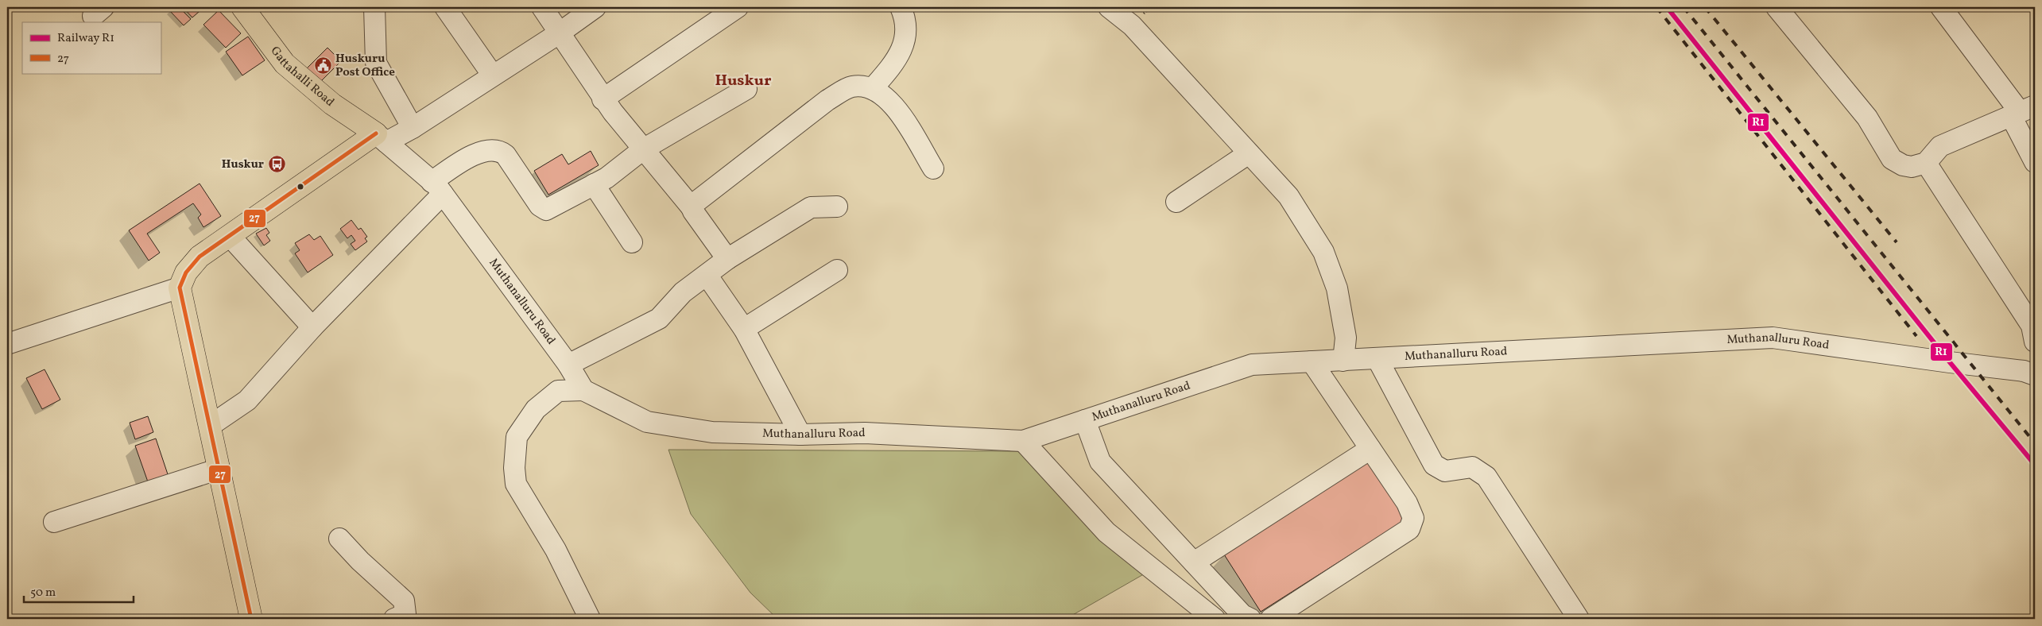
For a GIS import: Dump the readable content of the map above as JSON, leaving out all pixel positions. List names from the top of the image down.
{
  "streets": {
    "main road": ["Gattahalli Road"],
    "street": ["Muthanalluru Road"]
  },
  "crossings": [
    ["Gattahalli Road", "Muthanalluru Road"]
  ],
  "districts": ["Huskur"],
  "places": {
    "public building": ["Huskuru Post Office"],
    "bus stop": ["Huskur"]
  },
  "lines": ["rail line R1", "transit line 27"],
  "legend": ["Railway R1", "27"],
  "scale_bar": "50 m"
}
